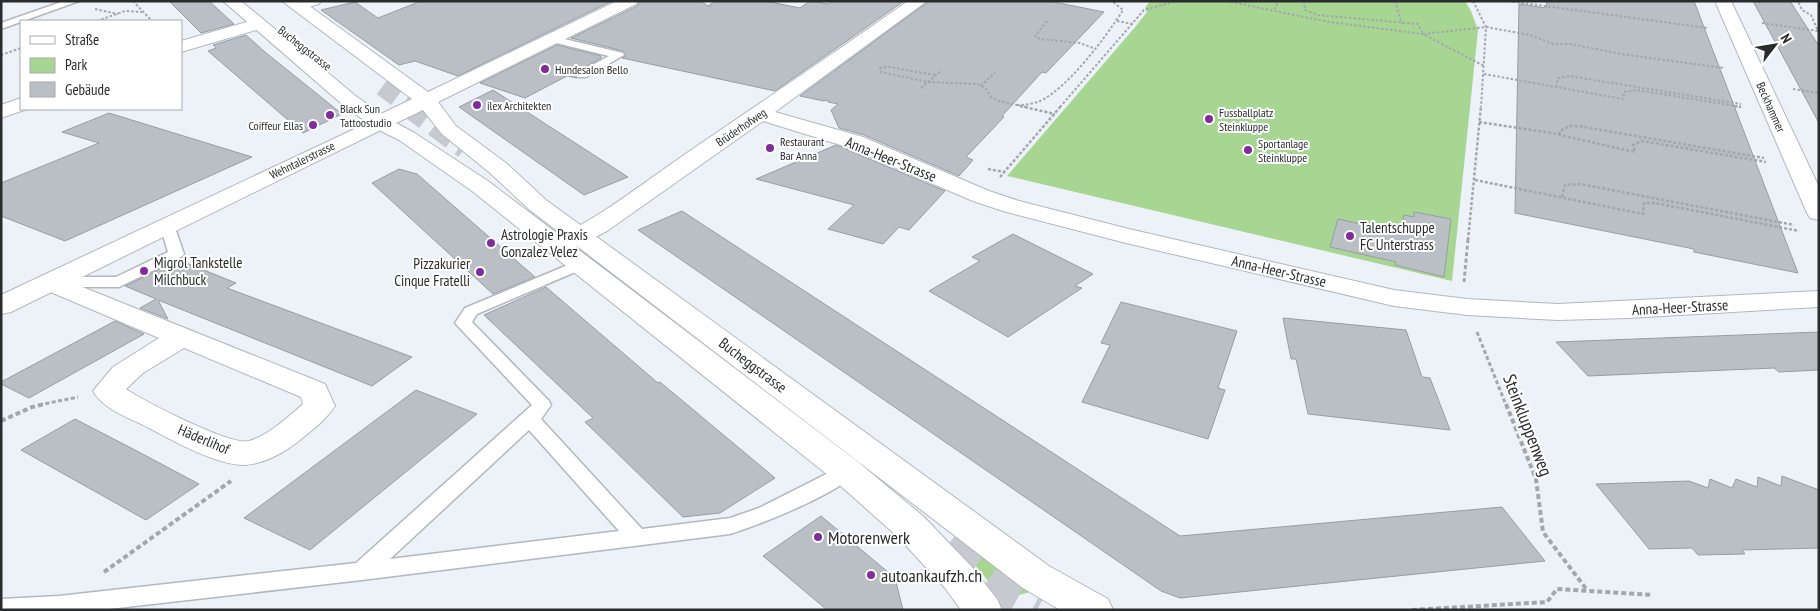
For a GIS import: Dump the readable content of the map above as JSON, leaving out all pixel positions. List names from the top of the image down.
{
  "streets": {
    "main road": [
      "Bucheggstrasse",
      "Beckhammer",
      "Brüderhofweg",
      "Anna-Heer-Strasse",
      "Wehntalerstrasse",
      "Häderlihof"
    ],
    "path": ["Steinkluppenweg"]
  },
  "crossings": [
    ["Bucheggstrasse", "Brüderhofweg"],
    ["Bucheggstrasse", "Wehntalerstrasse"],
    ["Brüderhofweg", "Anna-Heer-Strasse"],
    ["Wehntalerstrasse", "Häderlihof"]
  ],
  "places": [
    "Hundesalon Bello",
    "ilex Architekten",
    "Black Sun Tattoostudio",
    "Fussballplatz Steinkluppe",
    "Coiffeur Ellas",
    "Restaurant Bar Anna",
    "Sportanlage Steinkluppe",
    "Talentschuppe FC Unterstrass",
    "Astrologie Praxis Gonzalez Velez",
    "Migrol Tankstelle Milchbuck",
    "Pizzakurier Cinque Fratelli",
    "Motorenwerk",
    "autoankaufzh.ch"
  ],
  "legend": ["Straße", "Park", "Gebäude"],
  "north": "top right"
}
